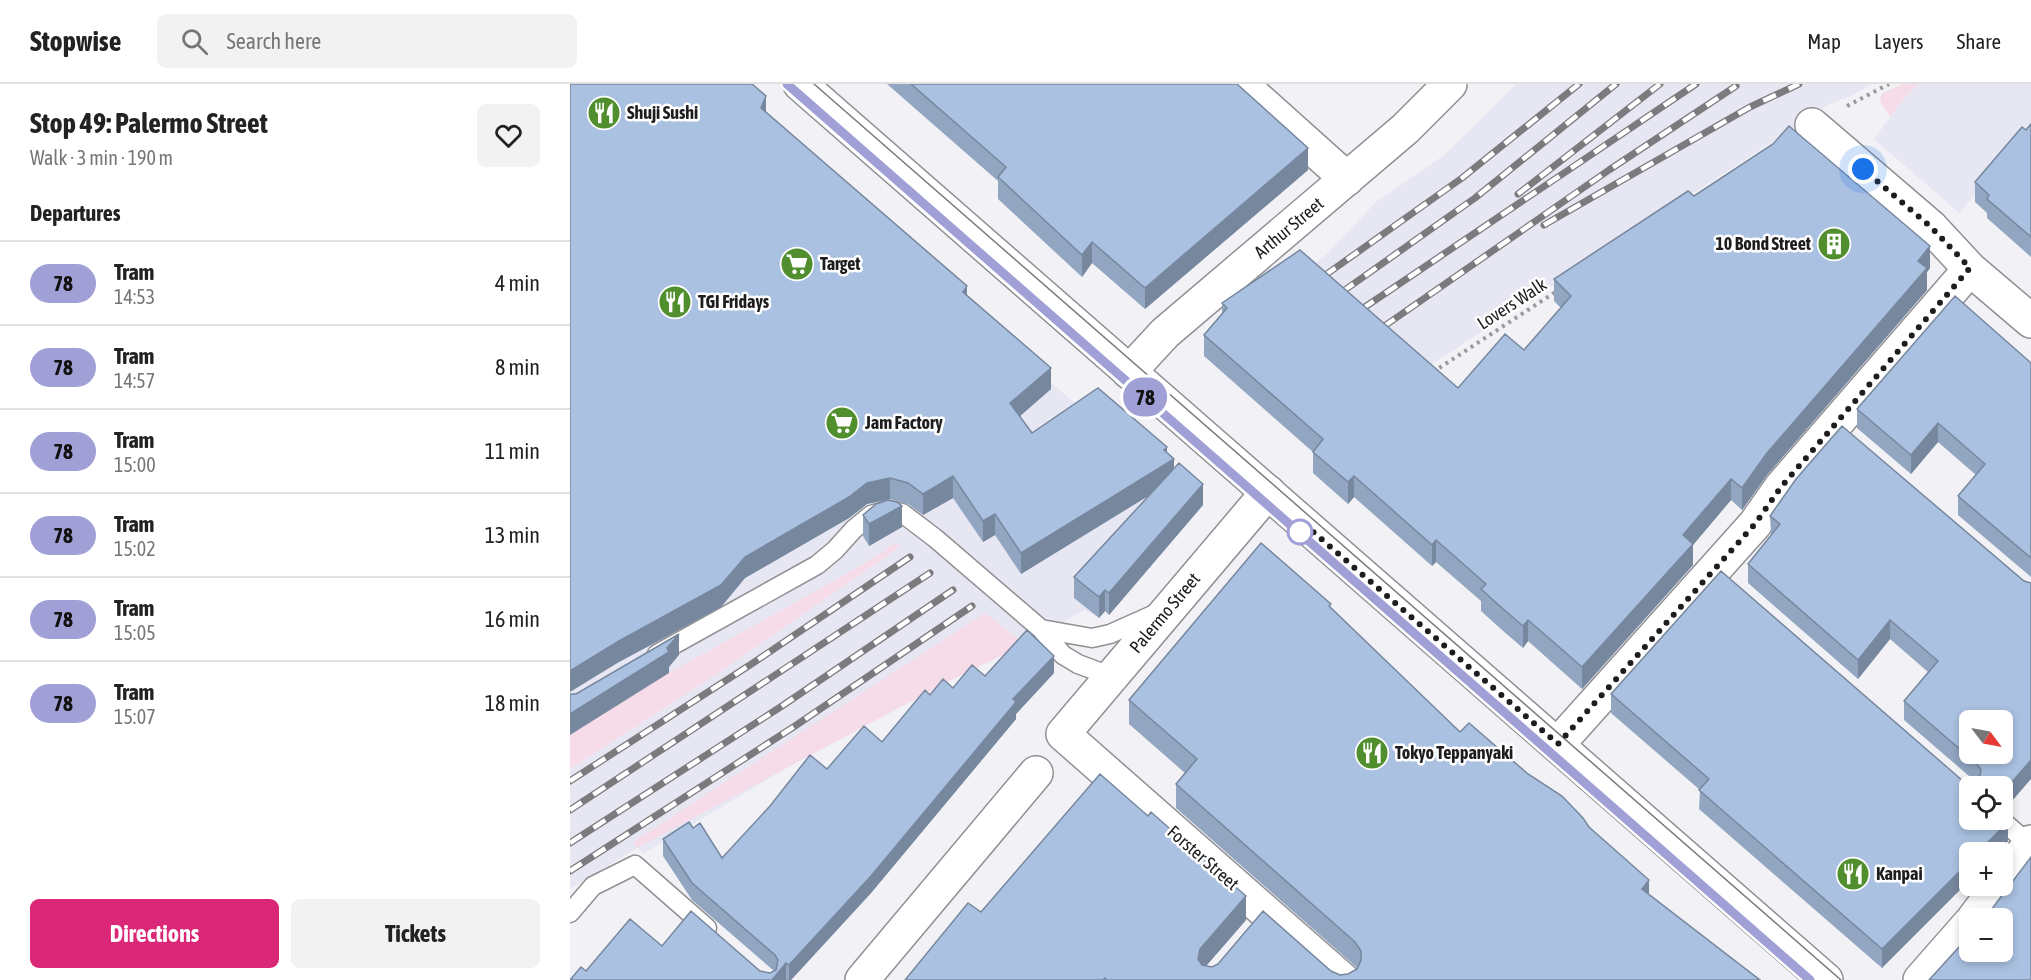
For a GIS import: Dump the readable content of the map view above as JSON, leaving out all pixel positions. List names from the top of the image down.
{
  "streets": {
    "street": ["Arthur Street", "Palermo Street", "Forster Street"],
    "path": ["Lovers Walk"]
  },
  "crossings": [
    ["Palermo Street", "Forster Street"]
  ],
  "places": {
    "restaurant": [
      "Shuji Sushi",
      "TGI Fridays",
      "Tokyo Teppanyaki",
      "Kanpai"
    ],
    "building": ["10 Bond Street"],
    "supermarket": ["Target", "Jam Factory"]
  },
  "lines": ["tram line 78"],
  "north": "bottom right",
  "page": {
    "header": "Stopwise",
    "search": "Search here",
    "nav": ["Map", "Layers", "Share"],
    "heading": [
      ["Stop 49: Palermo Street", "Walk · 3 min · 190 m"],
      "Departures"
    ],
    "on_map": "78",
    "list": [
      {
        "mark": "78",
        "name": "Tram",
        "note": "14:53",
        "value": "4 min"
      },
      {
        "mark": "78",
        "name": "Tram",
        "note": "14:57",
        "value": "8 min"
      },
      {
        "mark": "78",
        "name": "Tram",
        "note": "15:00",
        "value": "11 min"
      },
      {
        "mark": "78",
        "name": "Tram",
        "note": "15:02",
        "value": "13 min"
      },
      {
        "mark": "78",
        "name": "Tram",
        "note": "15:05",
        "value": "16 min"
      },
      {
        "mark": "78",
        "name": "Tram",
        "note": "15:07",
        "value": "18 min"
      }
    ],
    "map_buttons": ["+", "−"],
    "buttons": ["Directions", "Tickets"]
  }
}
